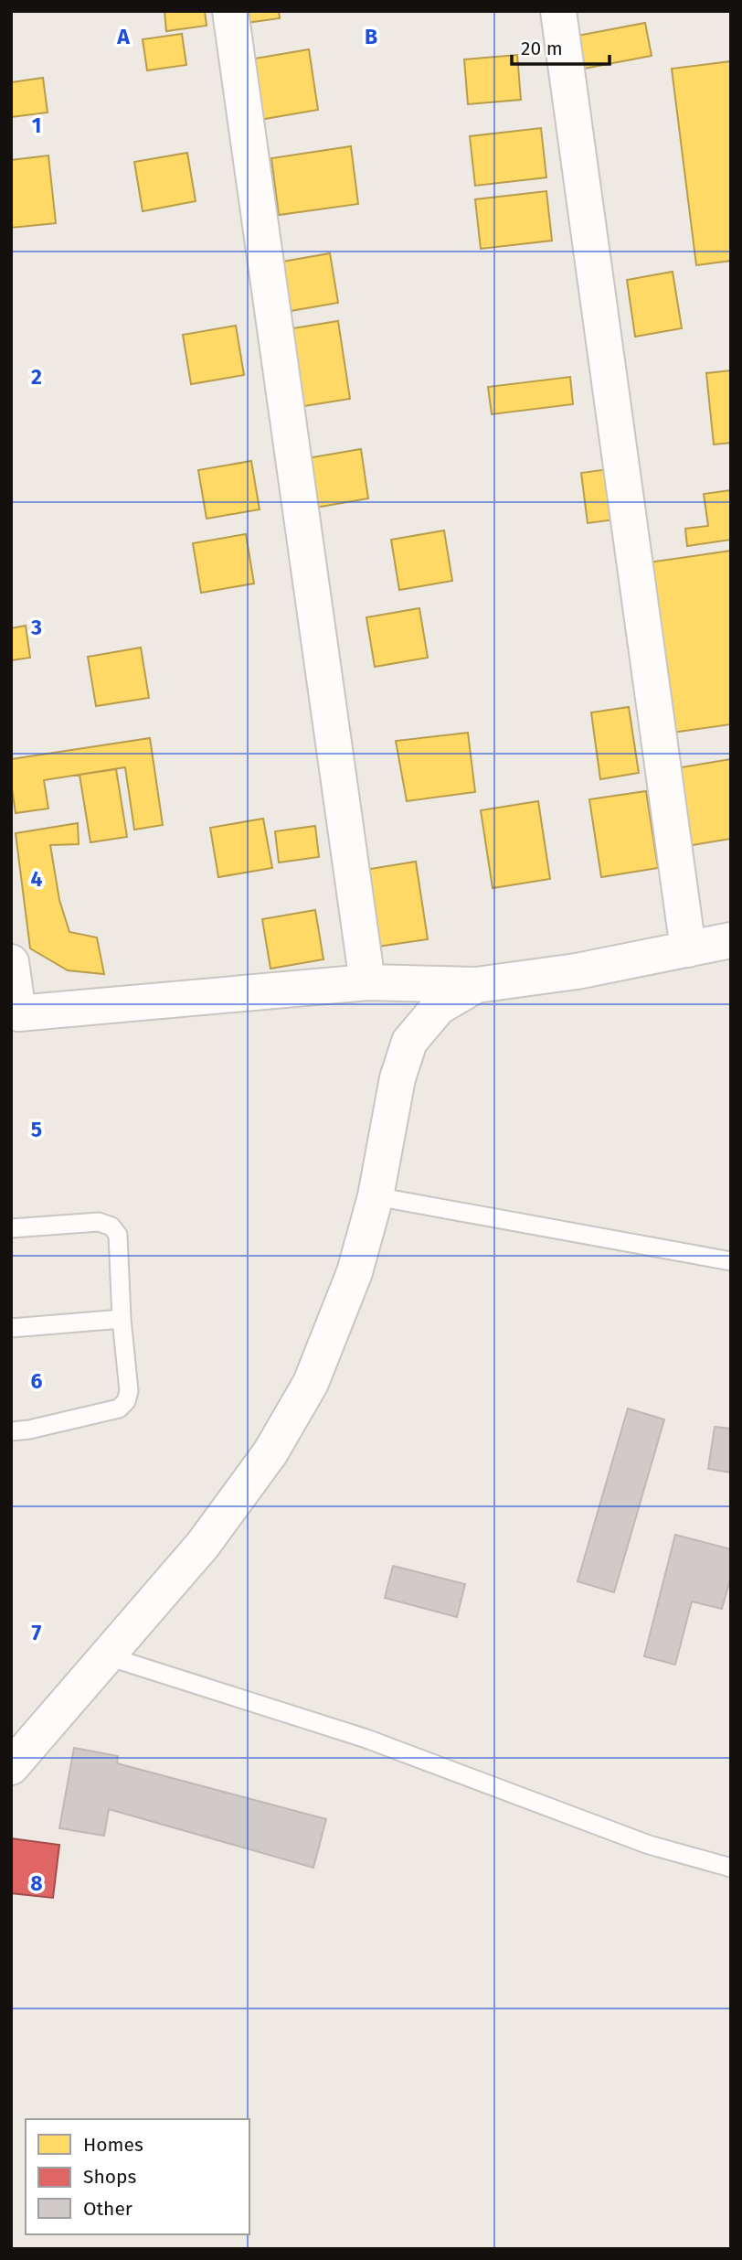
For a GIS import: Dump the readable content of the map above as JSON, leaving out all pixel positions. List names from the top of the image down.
{
  "legend": ["Homes", "Shops", "Other"],
  "scale_bar": "20 m",
  "grid": {
    "columns": ["A", "B"],
    "rows": [
      "1",
      "2",
      "3",
      "4",
      "5",
      "6",
      "7",
      "8"
    ]
  }
}
